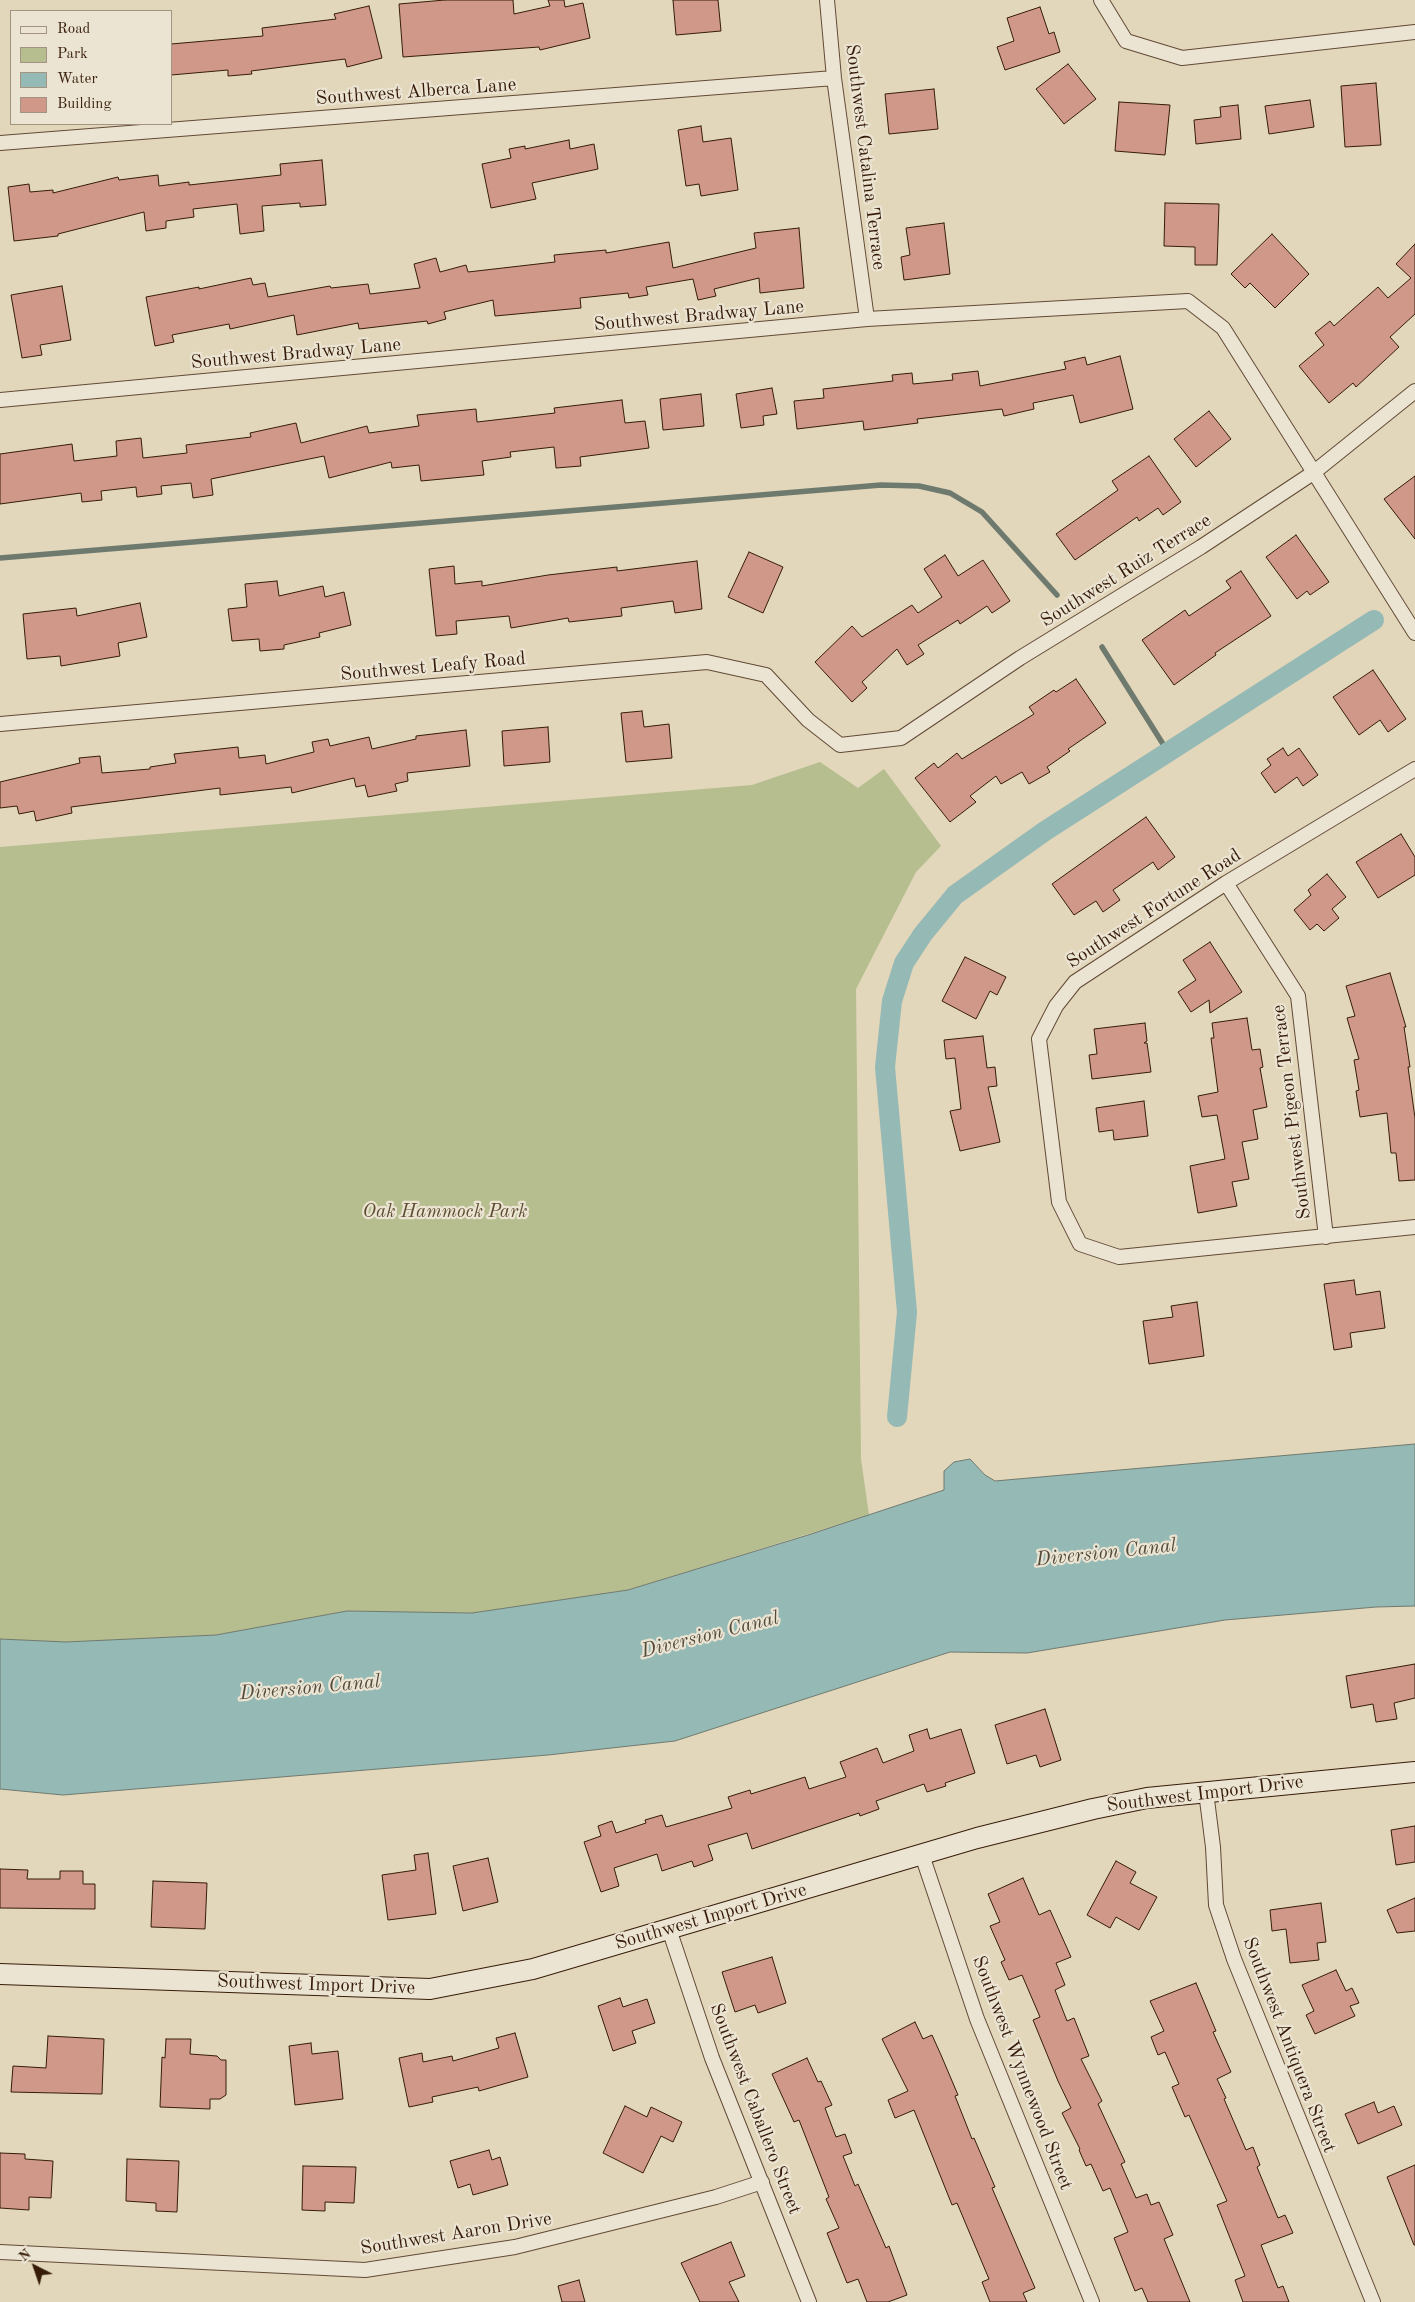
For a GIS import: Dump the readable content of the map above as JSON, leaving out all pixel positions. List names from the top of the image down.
{
  "streets": {
    "street": [
      "Southwest Alberca Lane",
      "Southwest Catalina Terrace",
      "Southwest Bradway Lane",
      "Southwest Ruiz Terrace",
      "Southwest Leafy Road",
      "Southwest Fortune Road",
      "Southwest Pigeon Terrace",
      "Southwest Import Drive",
      "Southwest Antiquera Street",
      "Southwest Wynnewood Street",
      "Southwest Caballero Street",
      "Southwest Aaron Drive"
    ]
  },
  "crossings": [
    ["Southwest Alberca Lane", "Southwest Catalina Terrace"],
    ["Southwest Catalina Terrace", "Southwest Bradway Lane"],
    ["Southwest Bradway Lane", "Southwest Ruiz Terrace"],
    ["Southwest Ruiz Terrace", "Southwest Leafy Road"],
    ["Southwest Fortune Road", "Southwest Pigeon Terrace"],
    ["Southwest Import Drive", "Southwest Antiquera Street"],
    ["Southwest Import Drive", "Southwest Wynnewood Street"],
    ["Southwest Import Drive", "Southwest Caballero Street"],
    ["Southwest Caballero Street", "Southwest Aaron Drive"]
  ],
  "water": ["Diversion Canal"],
  "parks": ["Oak Hammock Park"],
  "legend": [
    "Road",
    "Park",
    "Water",
    "Building"
  ],
  "north": "top left"
}
